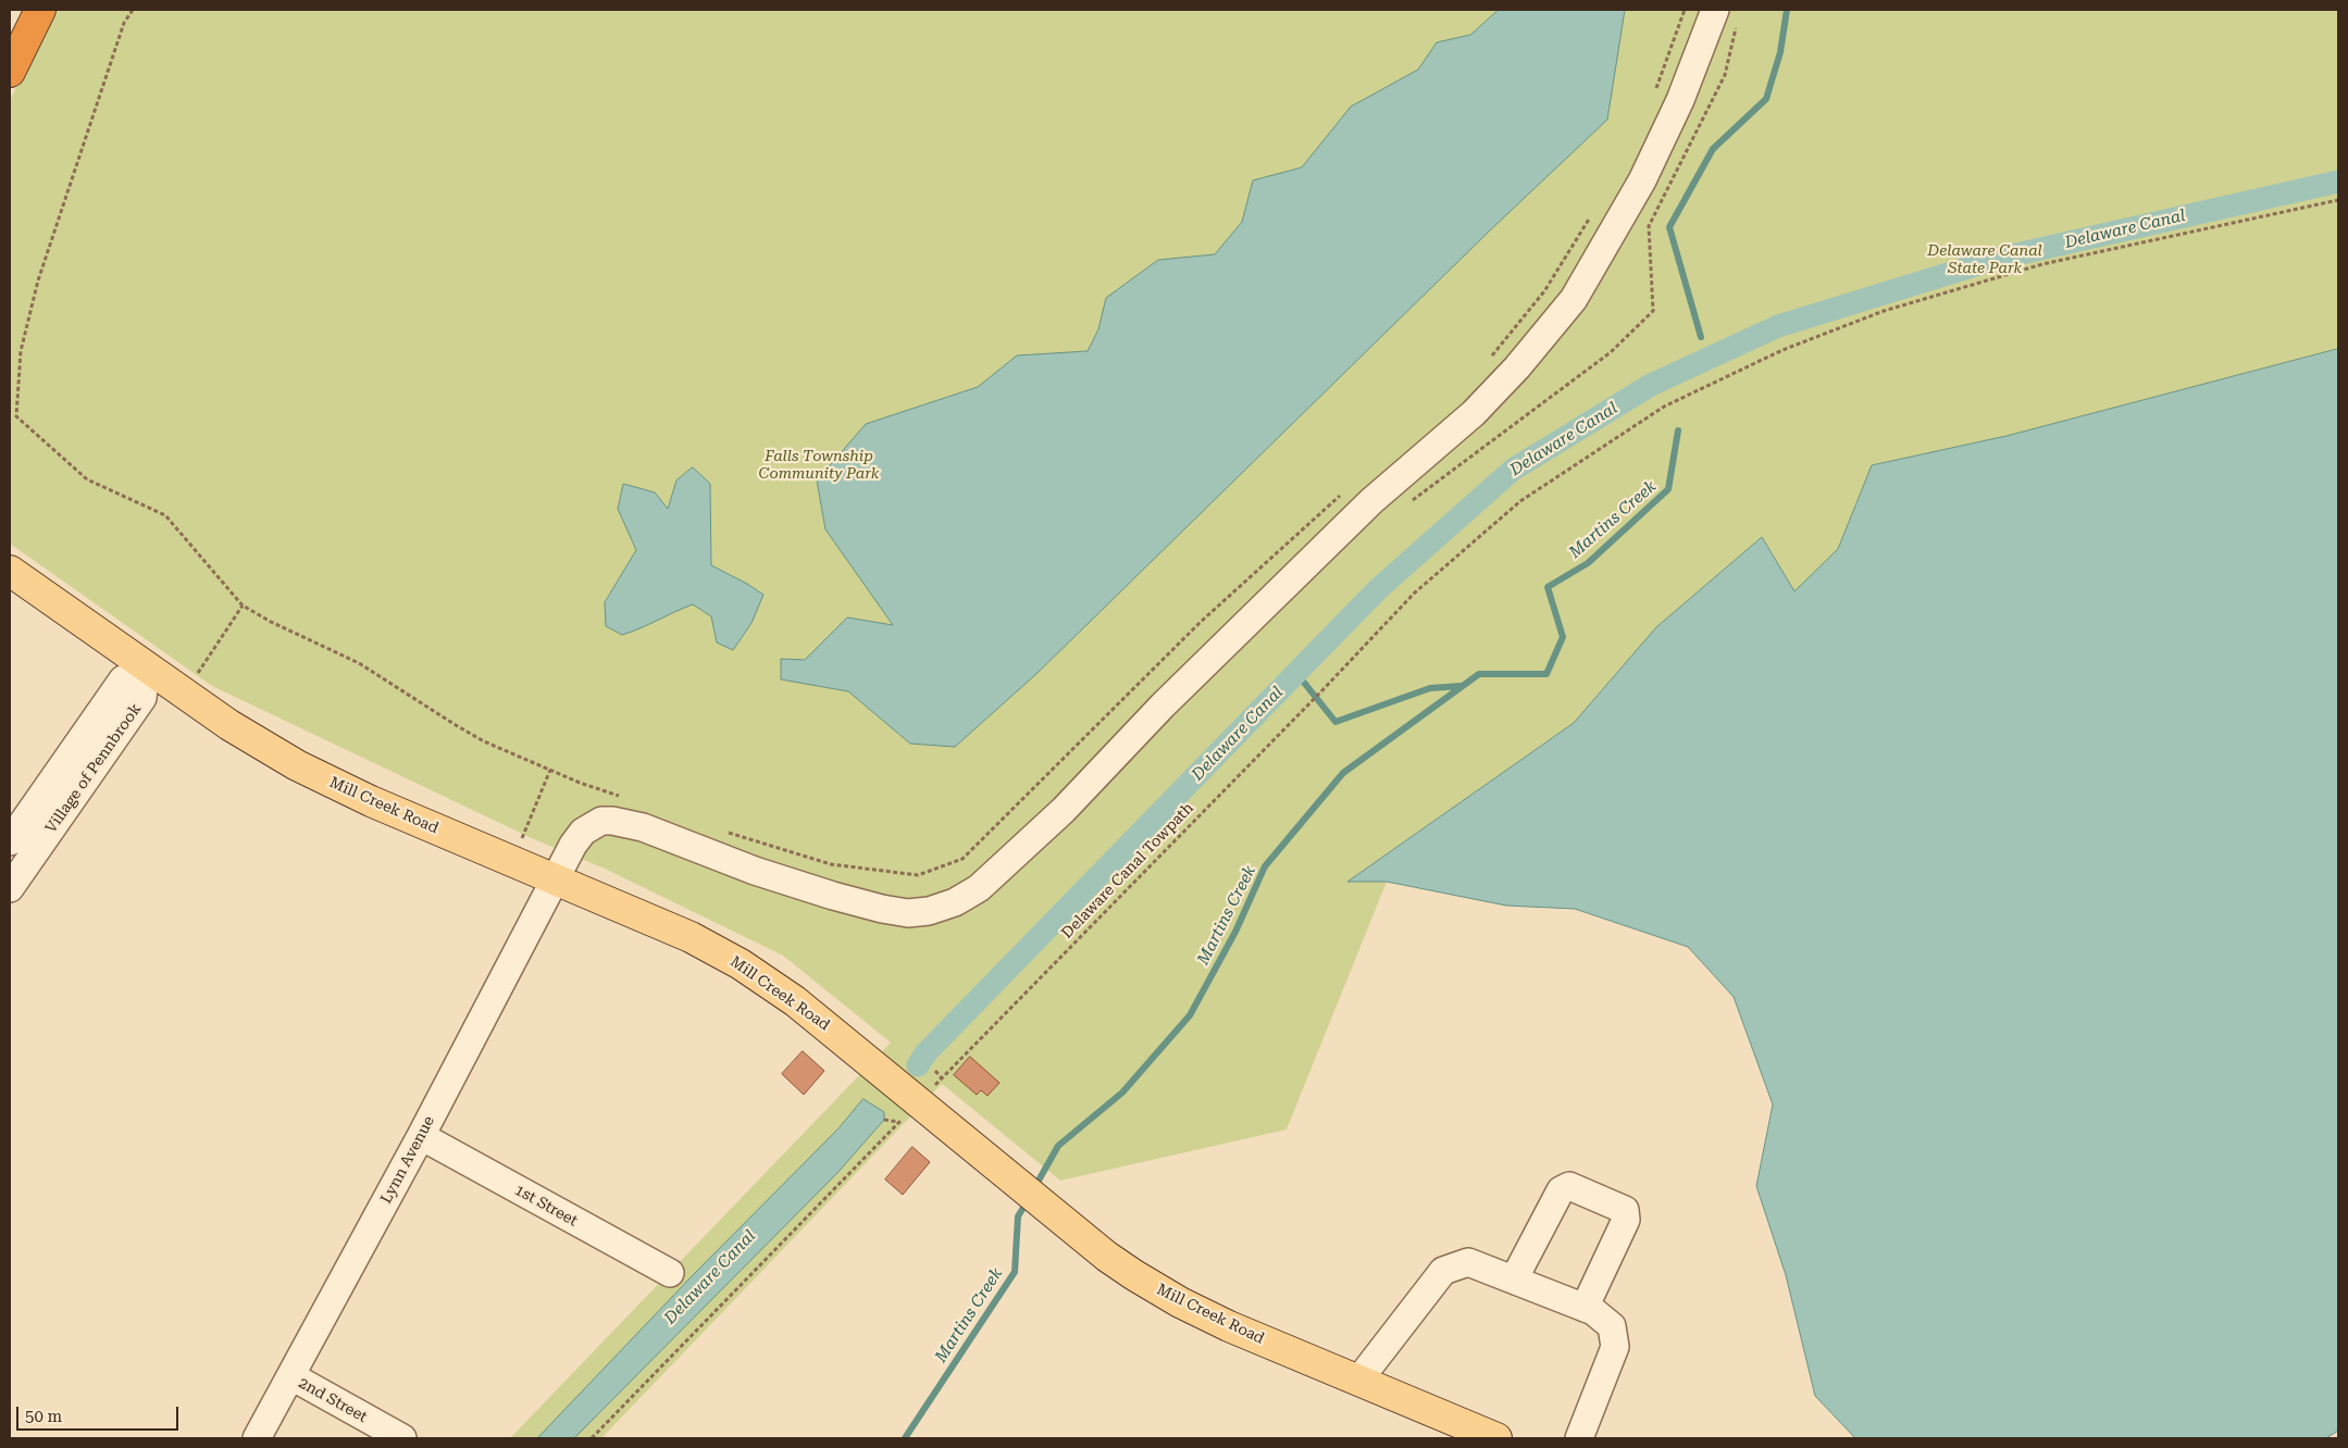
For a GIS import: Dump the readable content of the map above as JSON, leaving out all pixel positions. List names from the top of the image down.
{
  "streets": {
    "main road": ["Mill Creek Road"],
    "street": [
      "Village of Pennbrook",
      "Lynn Avenue",
      "1st Street",
      "2nd Street"
    ],
    "path": ["Delaware Canal Towpath"]
  },
  "crossings": [
    ["Village of Pennbrook", "Mill Creek Road"],
    ["Mill Creek Road", "Lynn Avenue"],
    ["Lynn Avenue", "1st Street"],
    ["Lynn Avenue", "2nd Street"]
  ],
  "water": ["Delaware Canal", "Martins Creek"],
  "parks": ["Delaware Canal State Park", "Falls Township Community Park"],
  "scale_bar": "50 m"
}
